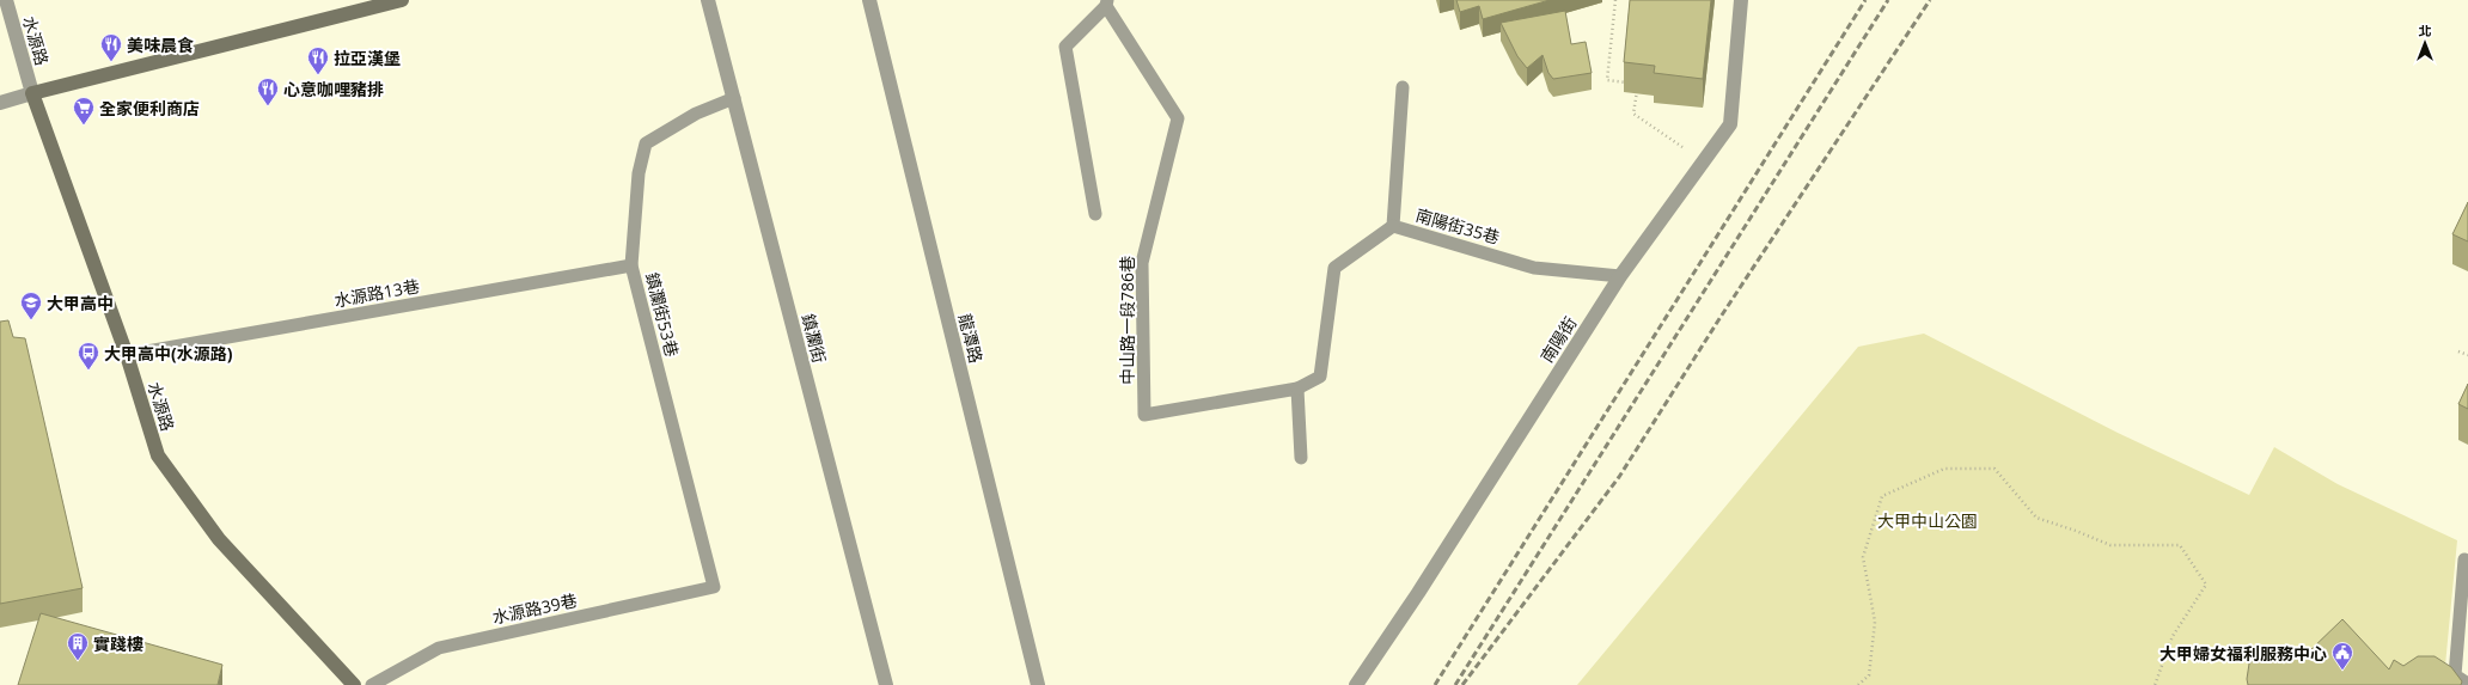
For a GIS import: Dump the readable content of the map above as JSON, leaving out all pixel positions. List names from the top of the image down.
{
  "streets": {
    "main road": ["水源路"],
    "street": ["鎮瀾街", "龍潭路", "南陽街"],
    "lane": [
      "南陽街35巷",
      "水源路13巷",
      "鎮瀾街53巷",
      "中山路一段786巷",
      "水源路39巷"
    ]
  },
  "crossings": [
    ["水源路", "水源路13巷"],
    ["南陽街35巷", "南陽街"],
    ["水源路13巷", "鎮瀾街53巷"],
    ["鎮瀾街53巷", "鎮瀾街"],
    ["鎮瀾街53巷", "水源路39巷"]
  ],
  "parks": ["大甲中山公園"],
  "places": {
    "restaurant": ["美味晨食", "拉亞漢堡", "心意咖哩豬排"],
    "supermarket": ["全家便利商店"],
    "school or university": ["大甲高中"],
    "bus stop": ["大甲高中(水源路)"],
    "building": ["實踐樓"],
    "public building": ["大甲婦女福利服務中心"]
  },
  "north": "top"
}
